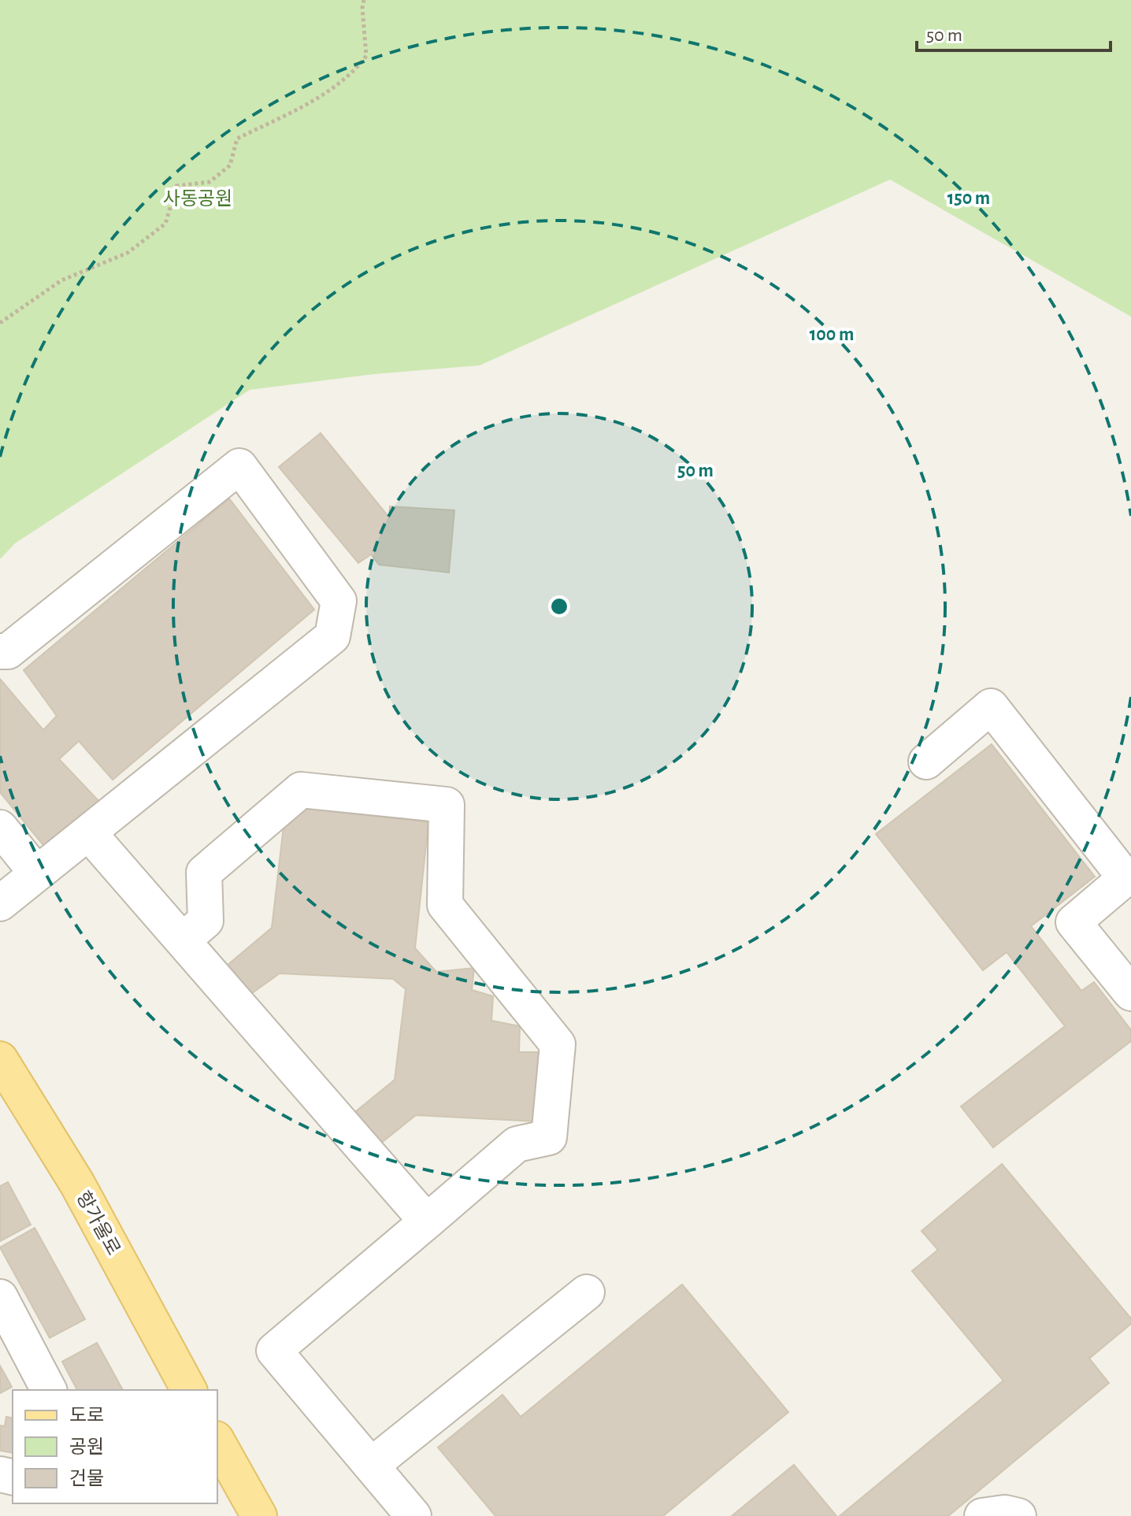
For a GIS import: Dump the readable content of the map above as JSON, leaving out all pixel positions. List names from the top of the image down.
{
  "streets": {
    "main road": ["항가울로"]
  },
  "parks": ["사동공원"],
  "legend": ["도로", "공원", "건물"],
  "scale_bar": "50 m",
  "rings": ["150 m", "100 m", "50 m"]
}
